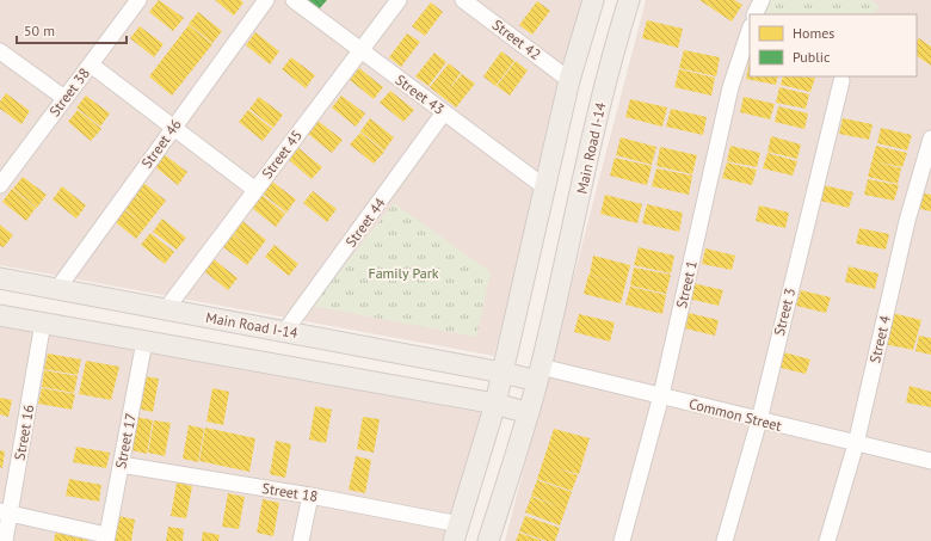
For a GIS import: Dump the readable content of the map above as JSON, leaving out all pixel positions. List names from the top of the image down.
{
  "streets": {
    "main road": ["Main Road I-14"],
    "street": [
      "Street 42",
      "Street 38",
      "Street 43",
      "Street 46",
      "Street 45",
      "Street 44",
      "Street 1",
      "Street 3",
      "Street 4",
      "Common Street",
      "Street 16",
      "Street 17",
      "Street 18"
    ]
  },
  "crossings": [
    ["Street 43", "Street 45"],
    ["Street 43", "Street 44"],
    ["Street 46", "Main Road I-14"],
    ["Main Road I-14", "Street 45"],
    ["Main Road I-14", "Street 44"],
    ["Main Road I-14", "Common Street"],
    ["Street 1", "Common Street"],
    ["Street 3", "Common Street"],
    ["Street 4", "Common Street"],
    ["Street 17", "Street 18"]
  ],
  "parks": ["Family Park"],
  "legend": ["Homes", "Public"],
  "scale_bar": "50 m"
}
